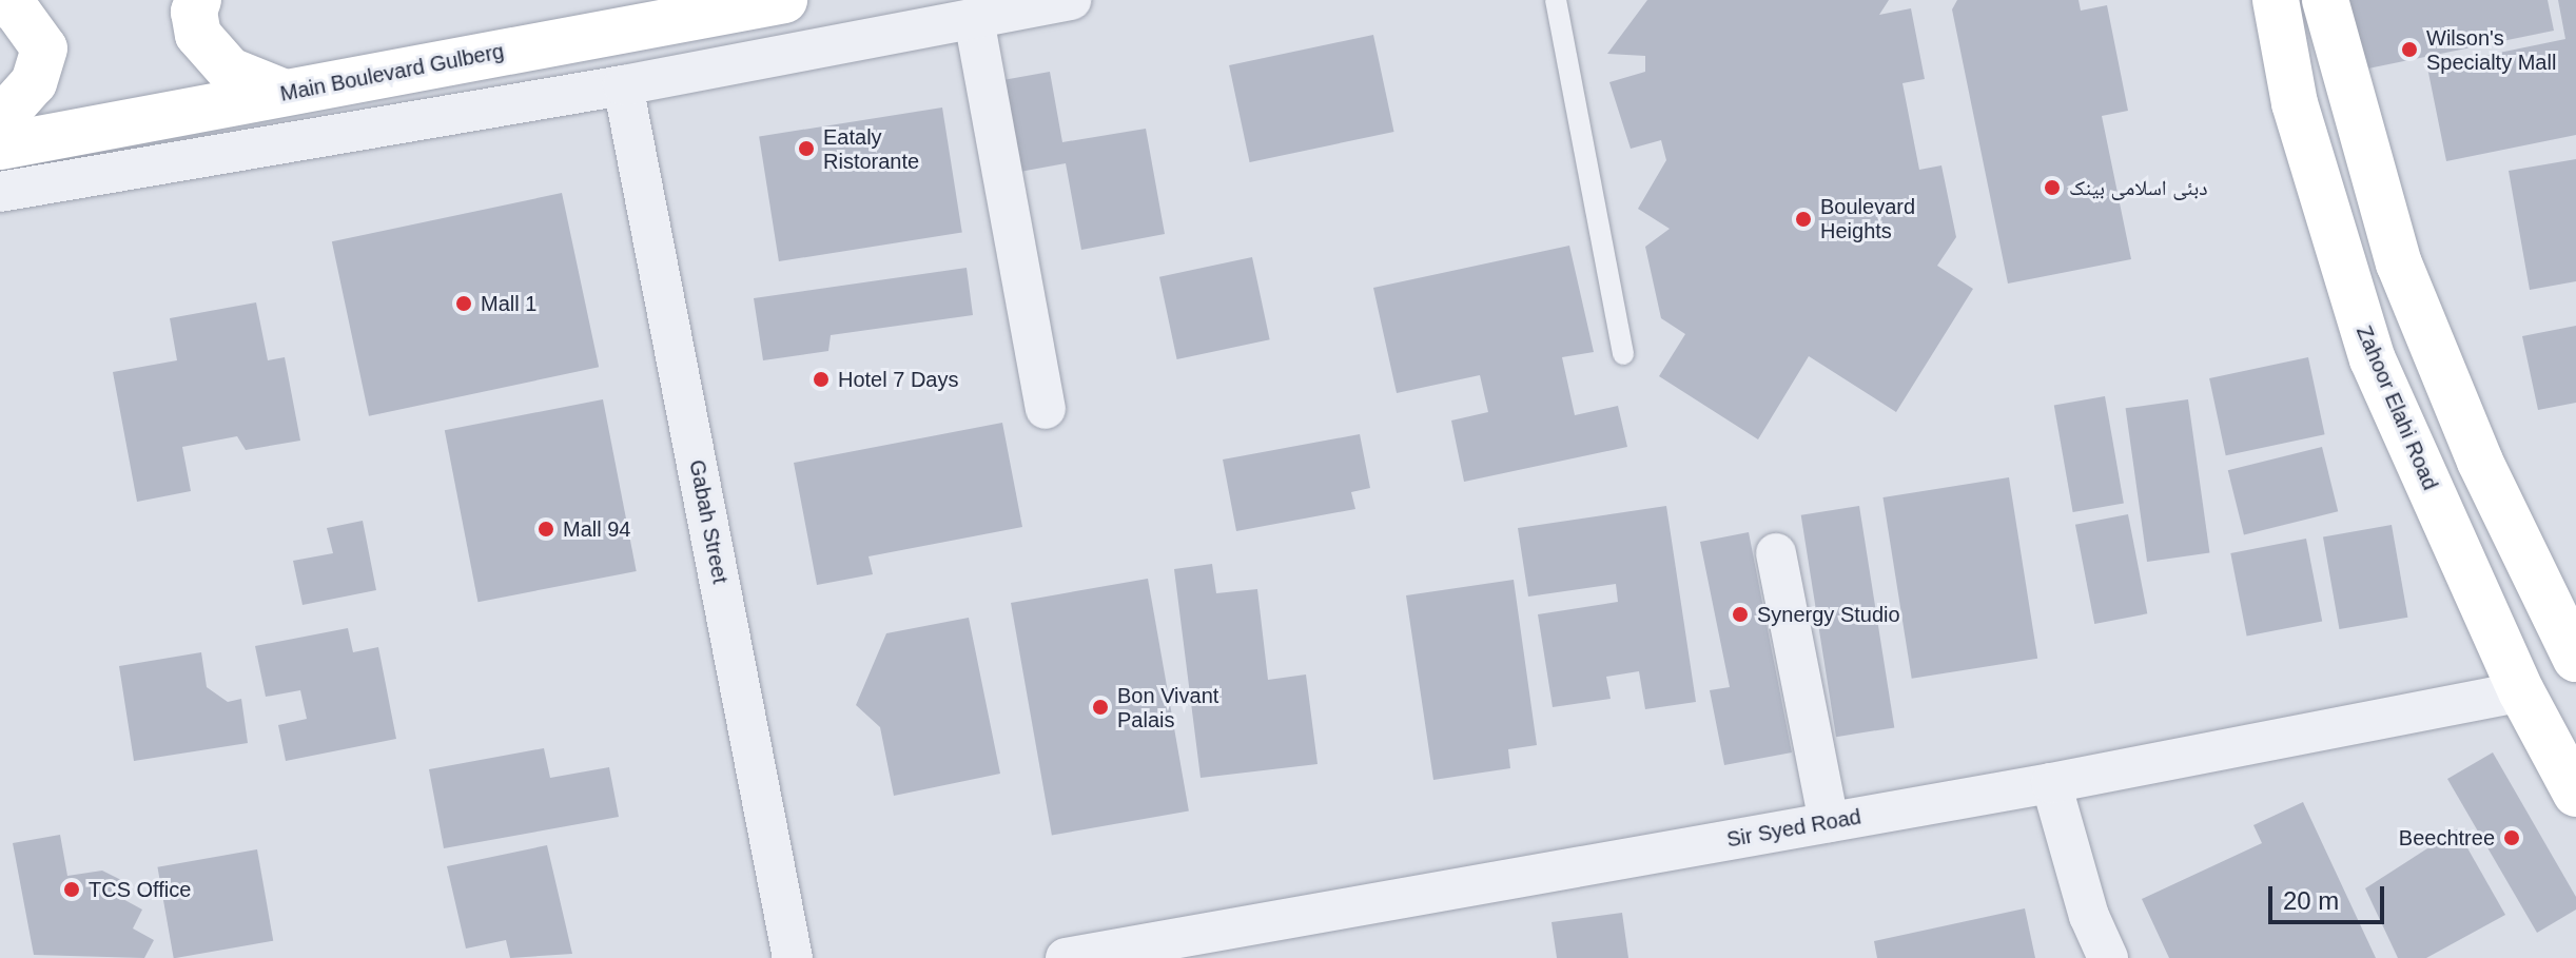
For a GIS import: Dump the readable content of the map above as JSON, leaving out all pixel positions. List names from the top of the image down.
{
  "streets": {
    "main road": ["Main Boulevard Gulberg", "Zahoor Elahi Road"],
    "street": ["Gabah Street", "Sir Syed Road"]
  },
  "crossings": [
    ["Zahoor Elahi Road", "Sir Syed Road"]
  ],
  "places": [
    "Wilson's Specialty Mall",
    "Eataly Ristorante",
    "دبئی اسلامی بینک",
    "Boulevard Heights",
    "Mall 1",
    "Hotel 7 Days",
    "Mall 94",
    "Synergy Studio",
    "Bon Vivant Palais",
    "Beechtree",
    "TCS Office"
  ],
  "scale_bar": "20 m"
}
